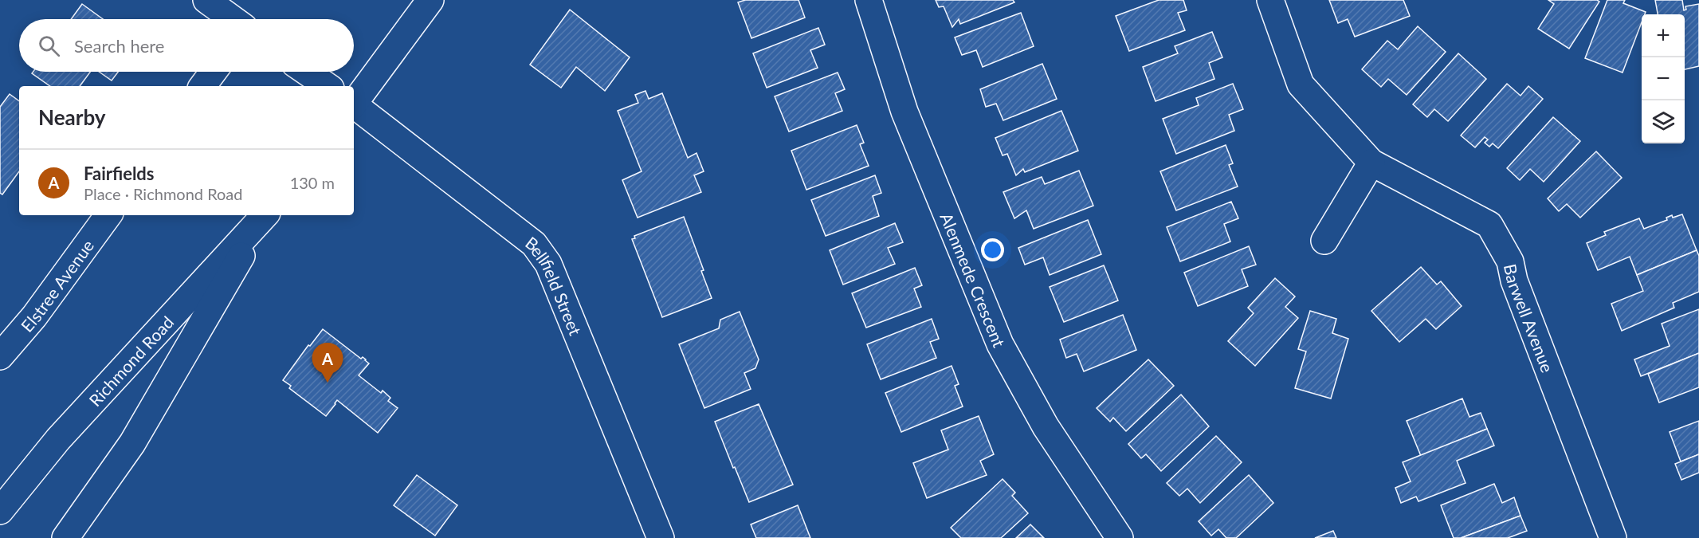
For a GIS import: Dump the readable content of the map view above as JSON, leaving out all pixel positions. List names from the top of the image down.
{
  "streets": {
    "street": [
      "Alenmede Crescent",
      "Elstree Avenue",
      "Bellfield Street",
      "Barwell Avenue",
      "Richmond Road"
    ]
  },
  "page": {
    "map_buttons": ["+", "−"],
    "search": "Search here",
    "heading": "Nearby",
    "list": [
      {
        "mark": "A",
        "name": "Fairfields",
        "note": "Place · Richmond Road",
        "value": "130 m"
      }
    ],
    "pins": "A"
  }
}
